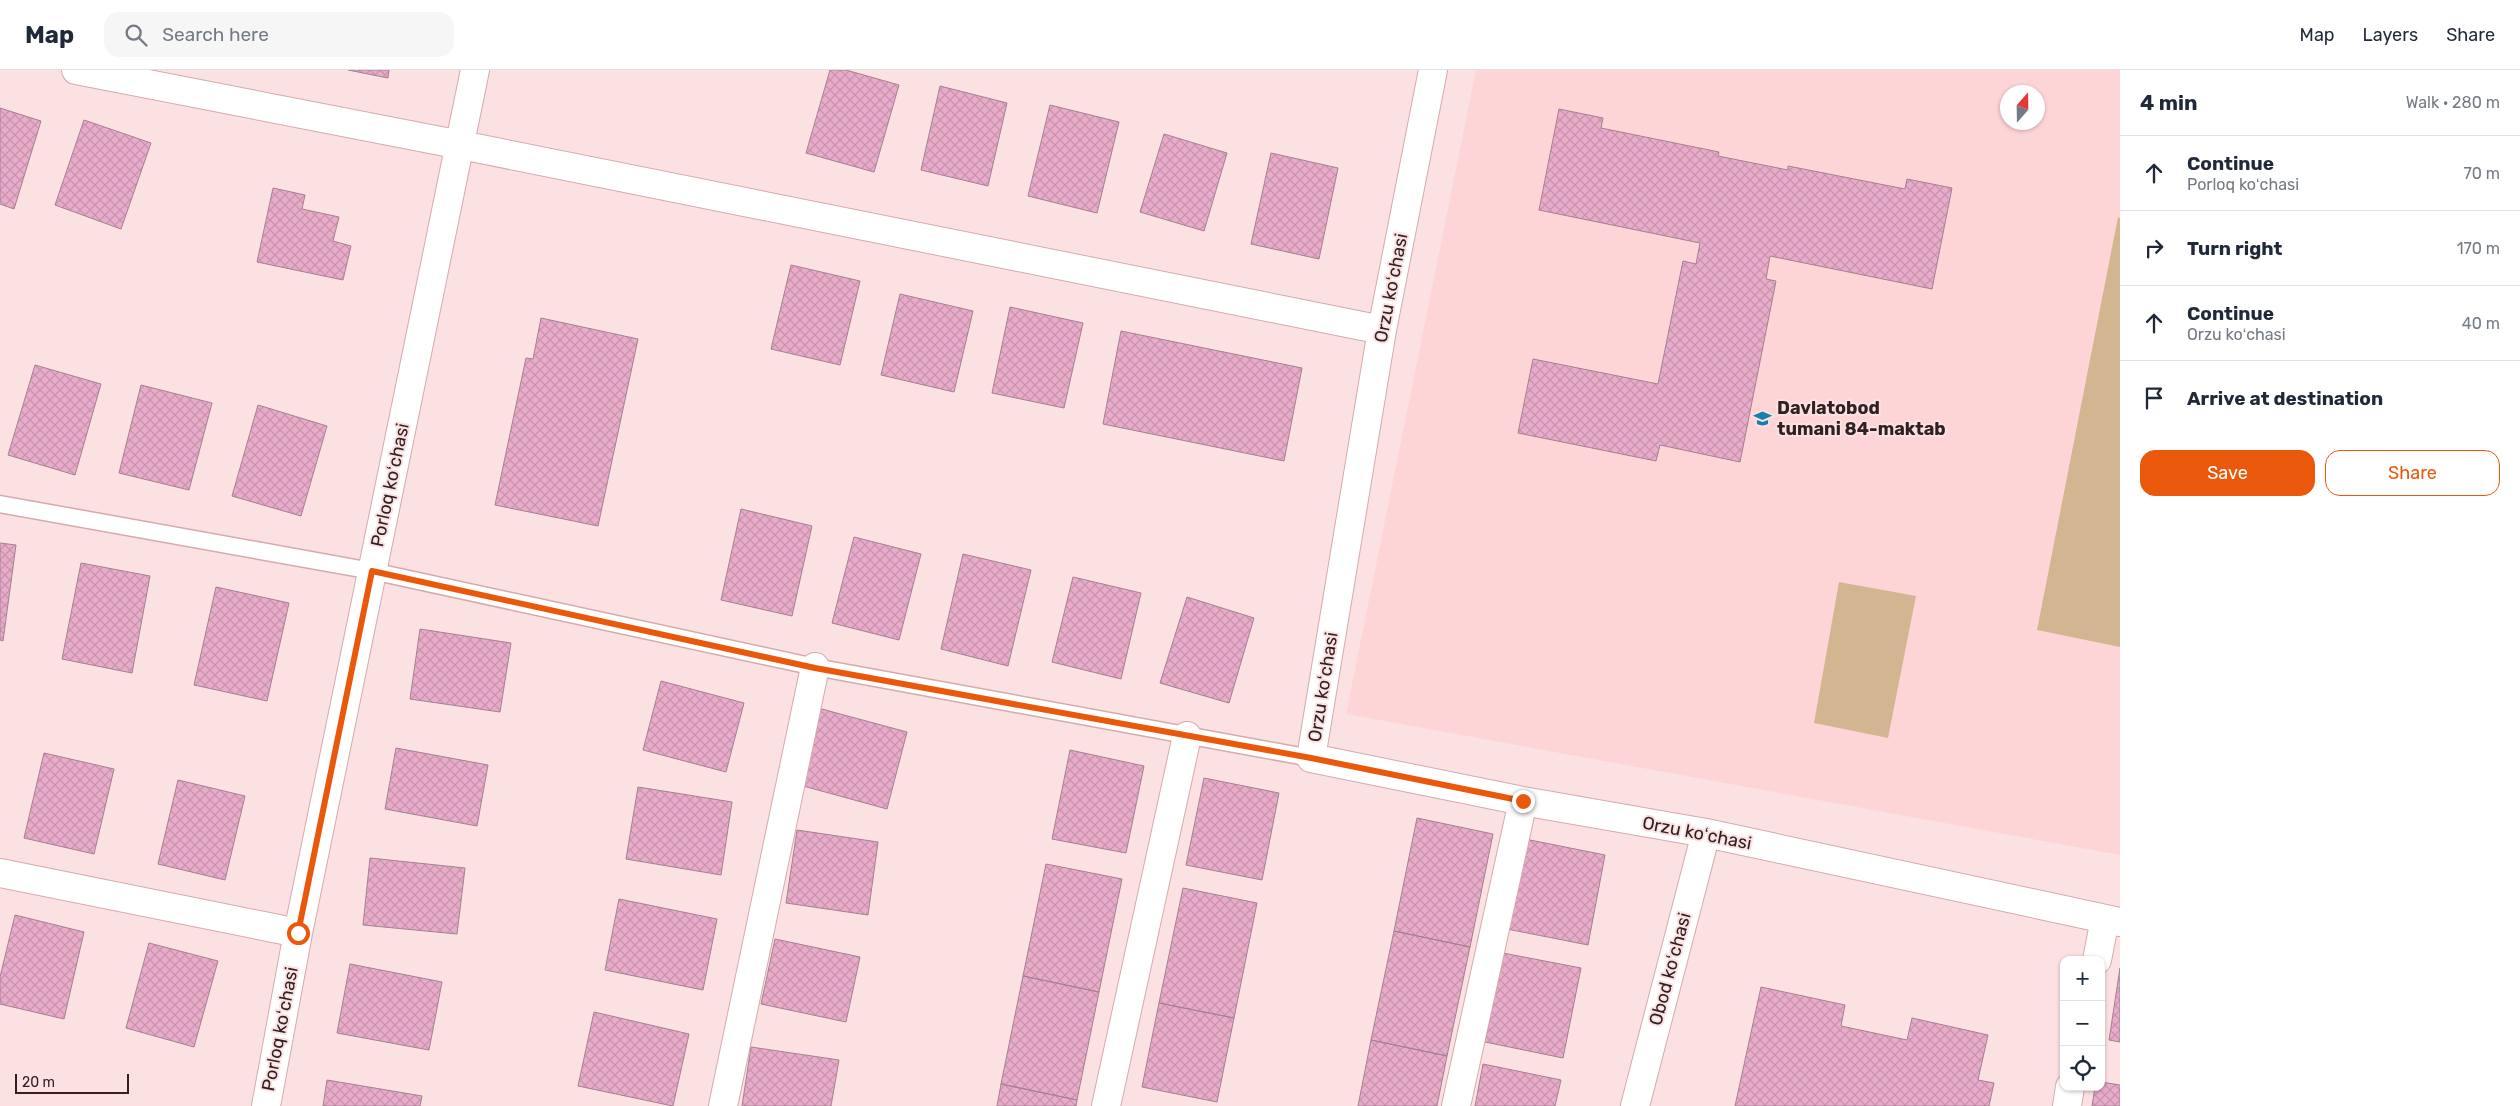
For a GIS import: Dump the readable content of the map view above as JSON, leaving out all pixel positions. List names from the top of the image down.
{
  "streets": {
    "street": ["Orzu koʻchasi", "Porloq koʻchasi", "Obod koʻchasi"]
  },
  "crossings": [
    ["Orzu koʻchasi", "Obod koʻchasi"]
  ],
  "places": {
    "school or university": ["Davlatobod tumani 84-maktab"]
  },
  "scale_bar": "20 m",
  "north": "top",
  "page": {
    "header": "Map",
    "search": "Search here",
    "nav": ["Map", "Layers", "Share"],
    "heading": ["4 min", "Walk · 280 m"],
    "list": [
      ["Continue", "Porloq koʻchasi", "70 m"],
      ["Turn right", "170 m"],
      ["Continue", "Orzu koʻchasi", "40 m"],
      "Arrive at destination"
    ],
    "buttons": ["Save", "Share"],
    "map_buttons": ["+", "−"],
    "scale": "20 m"
  }
}
